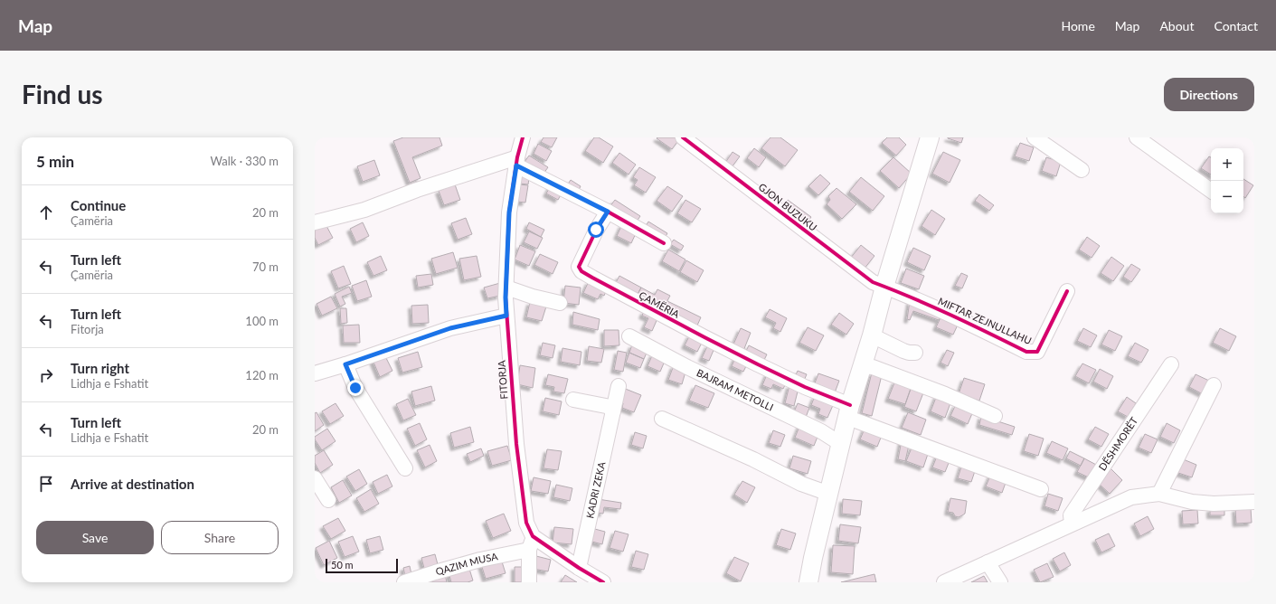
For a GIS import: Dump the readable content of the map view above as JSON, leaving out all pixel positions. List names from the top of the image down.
{
  "streets": {
    "street": [
      "GJON BUZUKU",
      "ÇAMËRIA",
      "MIFTAR ZEJNULLAHU",
      "FITORJA",
      "BAJRAM METOLLI",
      "DËSHMORËT",
      "KADRI ZEKA",
      "QAZIM MUSA"
    ]
  },
  "crossings": [
    ["GJON BUZUKU", "MIFTAR ZEJNULLAHU"],
    ["FITORJA", "QAZIM MUSA"]
  ],
  "scale_bar": "50 m",
  "page": {
    "header": "Map",
    "nav": [
      "Home",
      "Map",
      "About",
      "Contact"
    ],
    "buttons": [
      "Directions",
      ["Save", "Share"]
    ],
    "title": "Find us",
    "heading": ["5 min", "Walk · 330 m"],
    "map_buttons": ["+", "−"],
    "list": [
      ["Continue", "Çamëria", "20 m"],
      ["Turn left", "Çamëria", "70 m"],
      ["Turn left", "Fitorja", "100 m"],
      ["Turn right", "Lidhja e Fshatit", "120 m"],
      ["Turn left", "Lidhja e Fshatit", "20 m"],
      "Arrive at destination"
    ],
    "scale": "50 m"
  }
}
